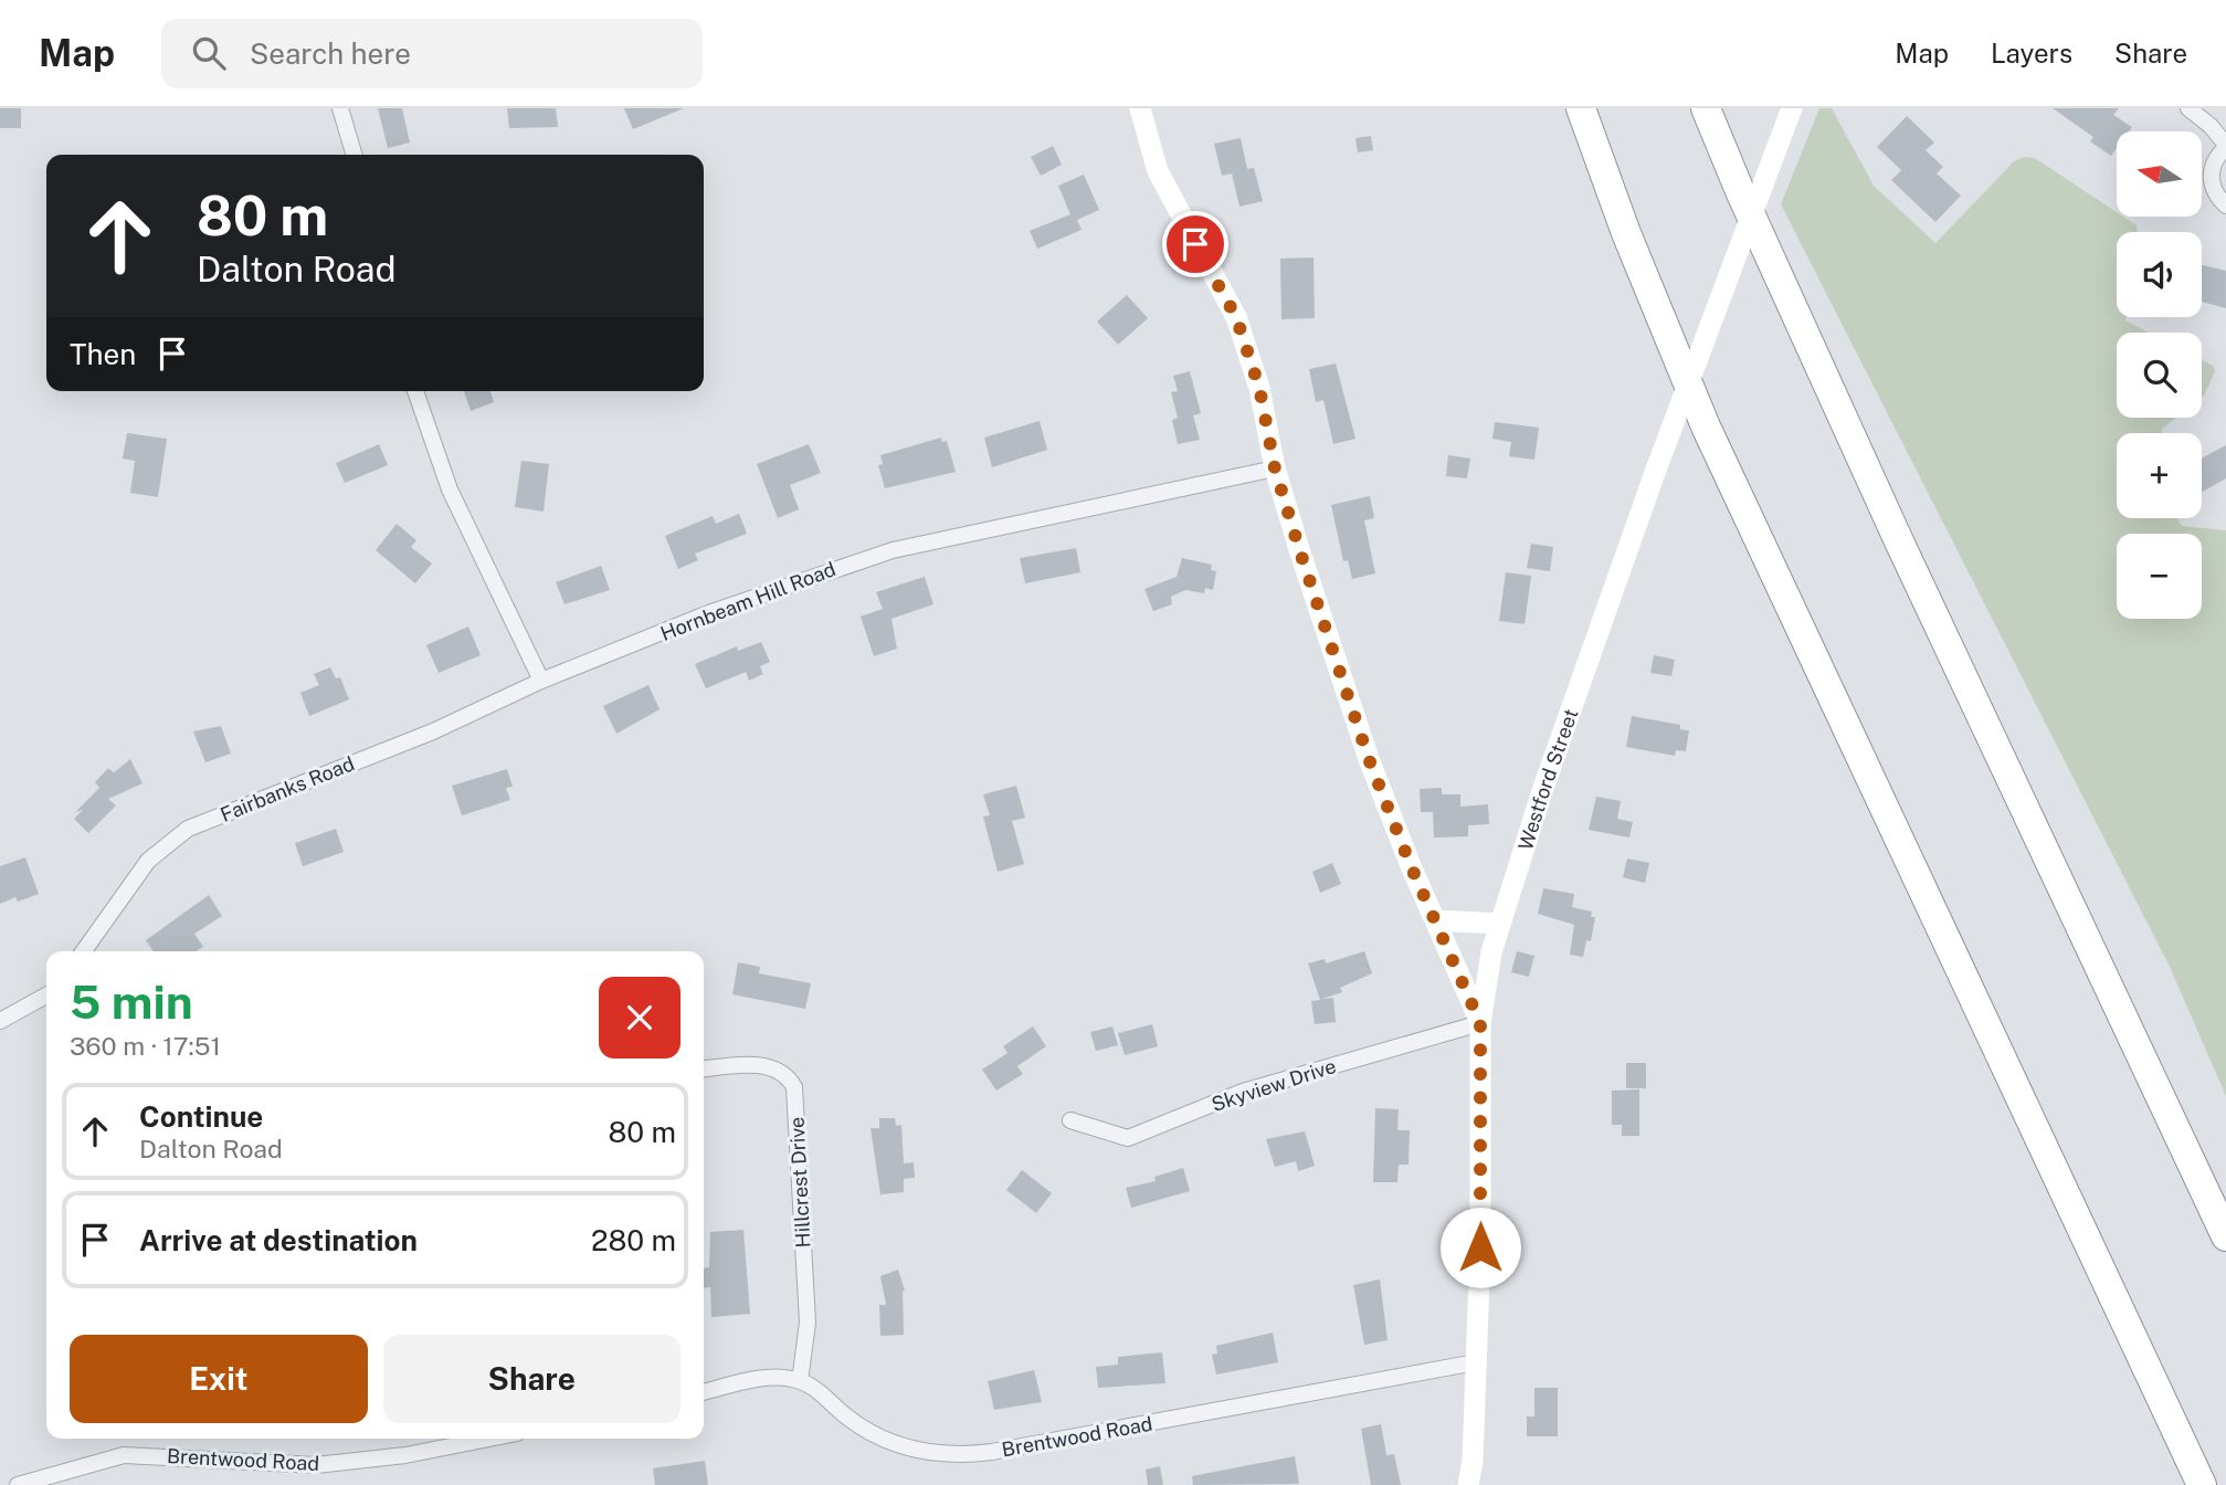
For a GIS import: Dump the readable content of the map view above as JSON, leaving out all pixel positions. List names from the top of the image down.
{
  "streets": {
    "main road": ["Westford Street"],
    "street": [
      "Hornbeam Hill Road",
      "Fairbanks Road",
      "Skyview Drive",
      "Hillcrest Drive",
      "Brentwood Road"
    ]
  },
  "crossings": [
    ["Hornbeam Hill Road", "Fairbanks Road"],
    ["Westford Street", "Skyview Drive"],
    ["Westford Street", "Brentwood Road"],
    ["Hillcrest Drive", "Brentwood Road"]
  ],
  "north": "left",
  "page": {
    "header": "Map",
    "search": "Search here",
    "nav": ["Map", "Layers", "Share"],
    "map_buttons": ["+", "−"],
    "turn": ["80 m", "Dalton Road"],
    "then": "Then",
    "heading": ["5 min", "360 m · 17:51"],
    "list": [
      {
        "name": "Continue",
        "note": "Dalton Road",
        "value": "80 m"
      },
      {
        "name": "Arrive at destination",
        "value": "280 m"
      }
    ],
    "buttons": ["Exit", "Share"]
  }
}
